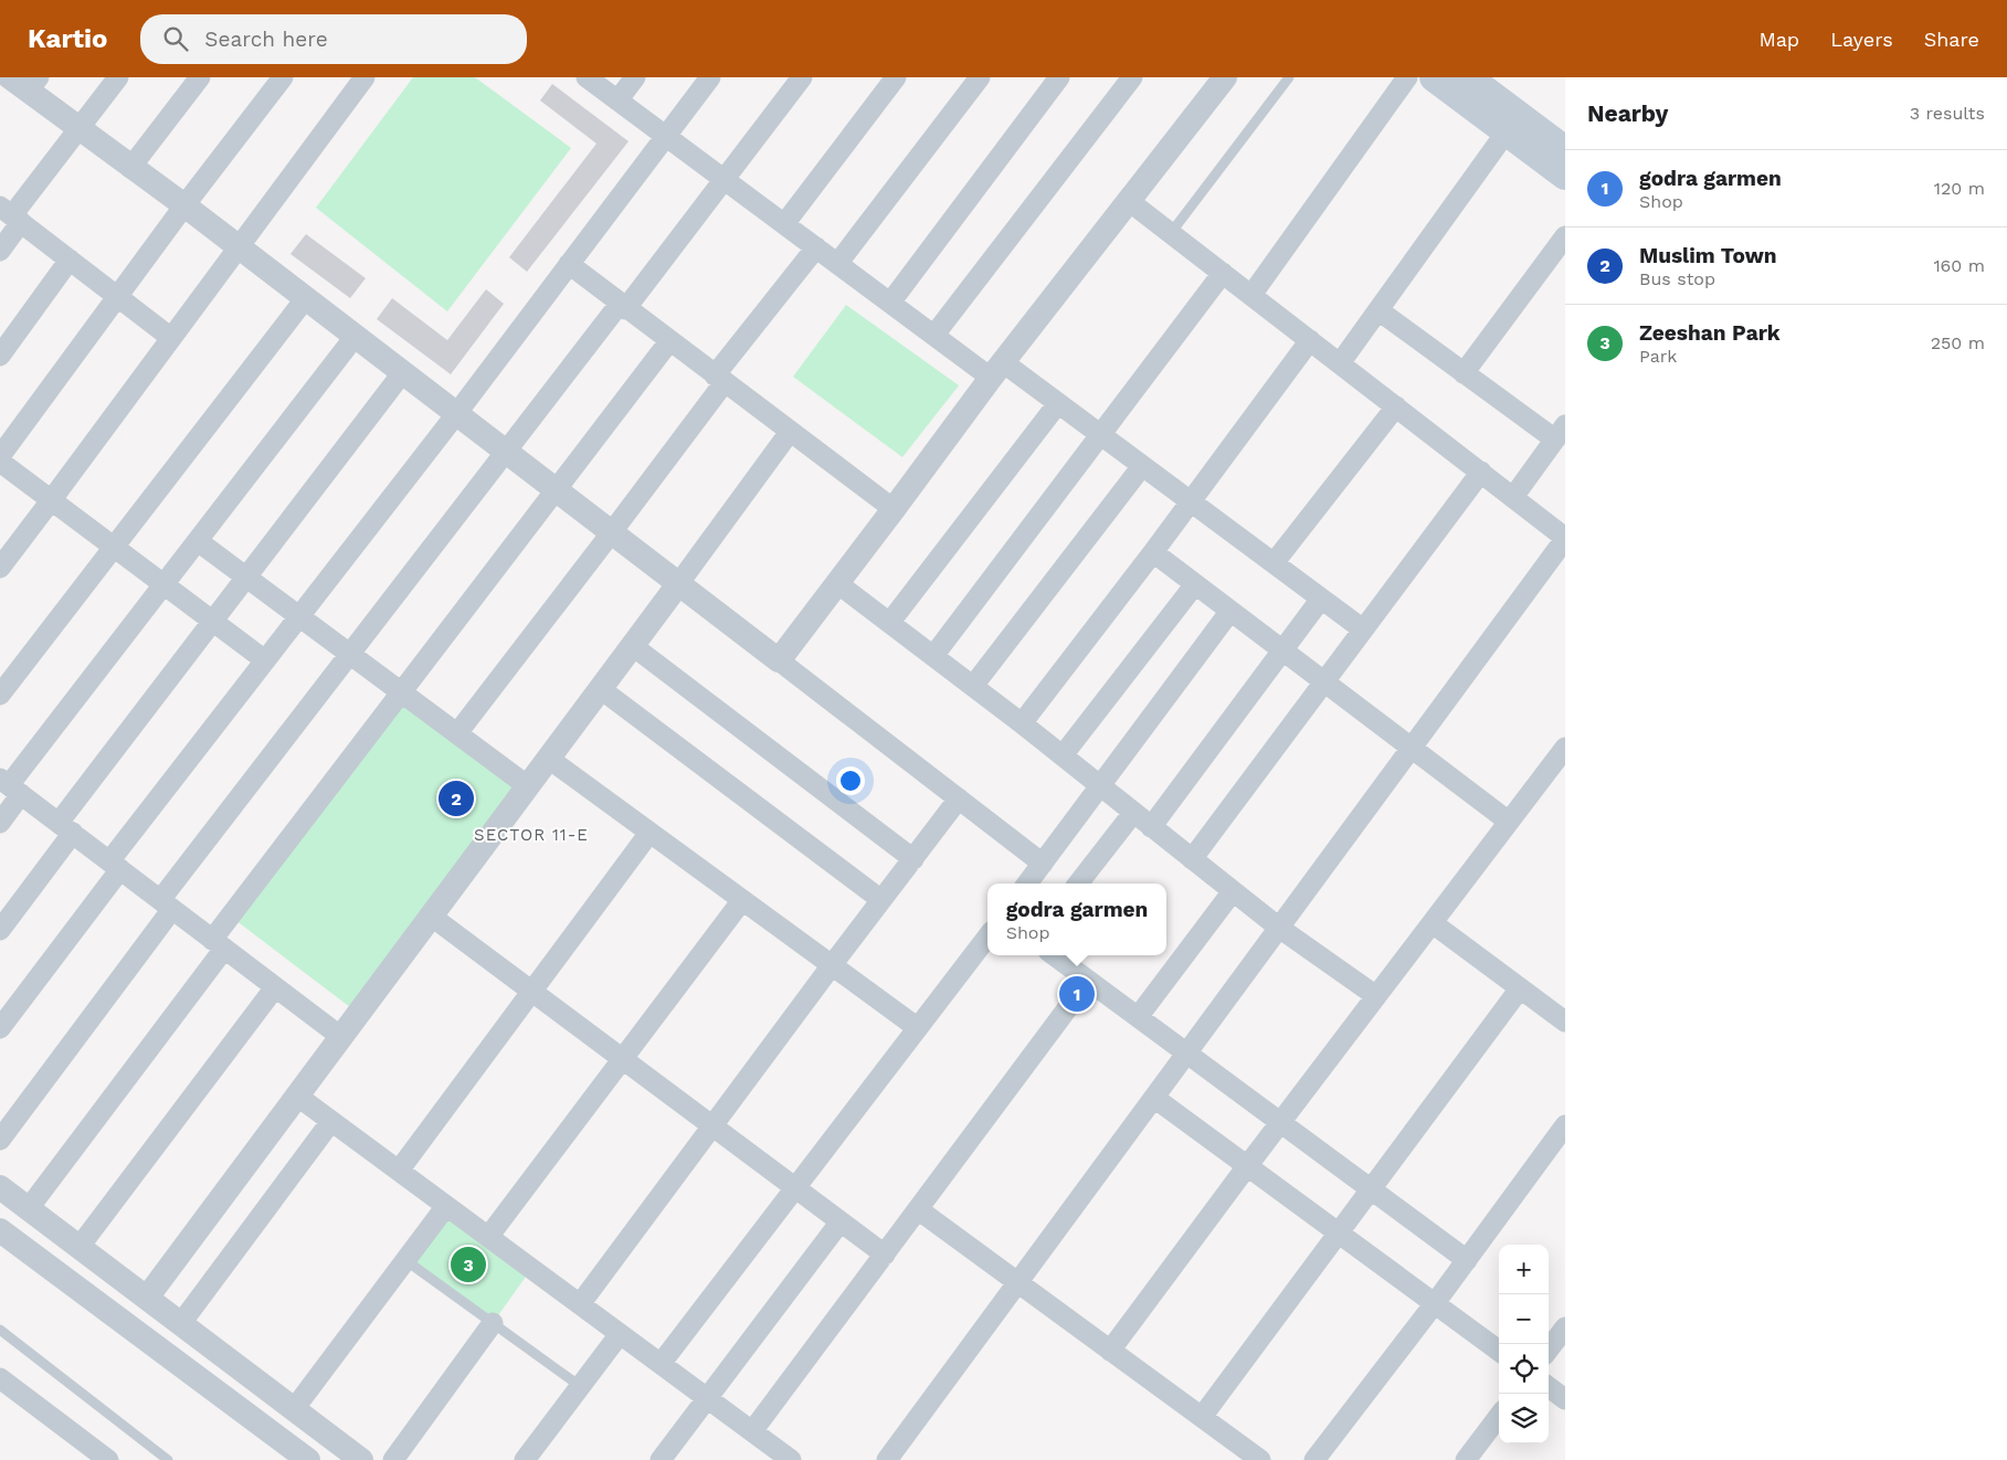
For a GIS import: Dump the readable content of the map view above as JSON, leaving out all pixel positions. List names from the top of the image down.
{
  "districts": ["SECTOR 11-E"],
  "page": {
    "header": "Kartio",
    "search": "Search here",
    "nav": ["Map", "Layers", "Share"],
    "heading": ["Nearby", "3 results"],
    "list": [
      {
        "mark": "1",
        "name": "godra garmen",
        "note": "Shop",
        "value": "120 m"
      },
      {
        "mark": "2",
        "name": "Muslim Town",
        "note": "Bus stop",
        "value": "160 m"
      },
      {
        "mark": "3",
        "name": "Zeeshan Park",
        "note": "Park",
        "value": "250 m"
      }
    ],
    "pins": ["2", "1", "3"],
    "popup": ["godra garmen", "Shop"],
    "map_buttons": ["+", "−"]
  }
}
